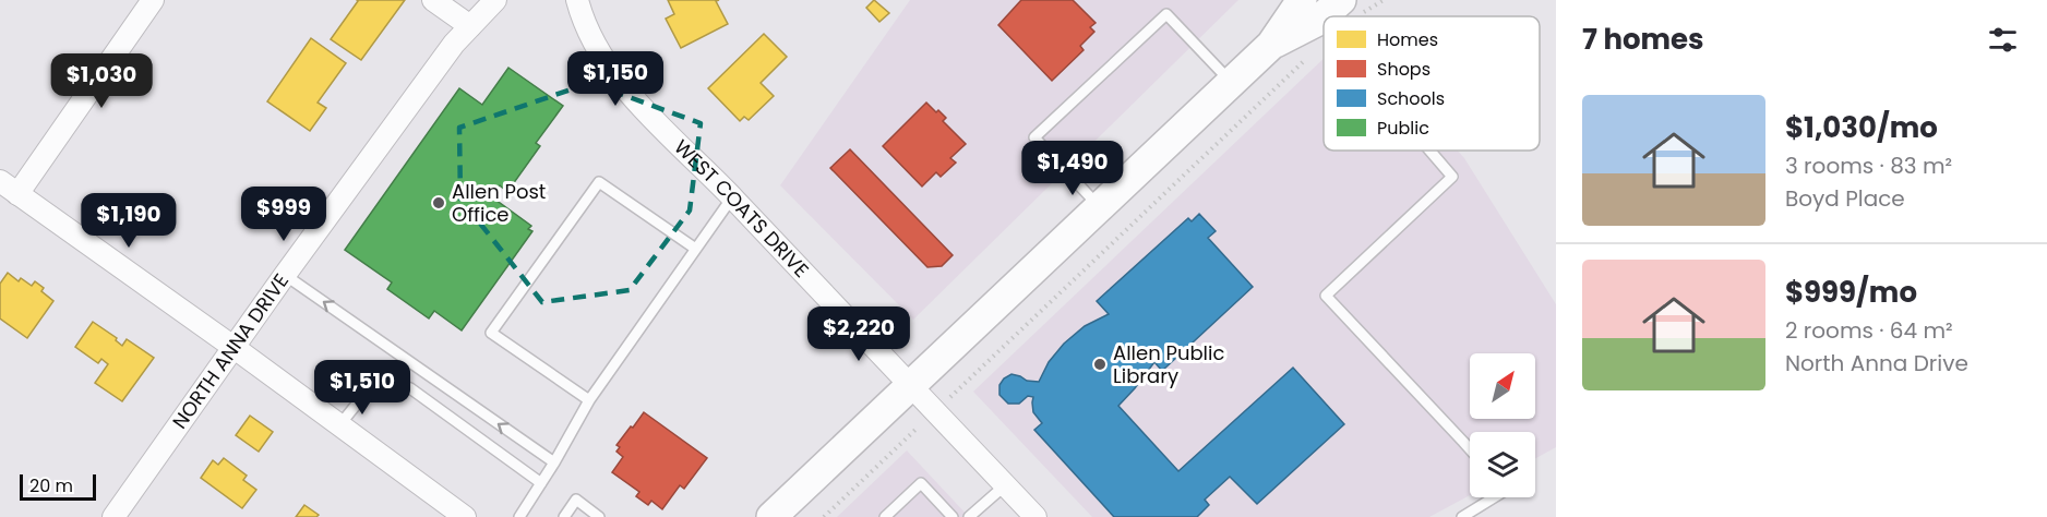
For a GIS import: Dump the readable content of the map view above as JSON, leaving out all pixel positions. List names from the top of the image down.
{
  "streets": {
    "street": ["WEST COATS DRIVE", "NORTH ANNA DRIVE"]
  },
  "places": ["Allen Post Office", "Allen Public Library"],
  "legend": [
    "Homes",
    "Shops",
    "Schools",
    "Public"
  ],
  "scale_bar": "20 m",
  "north": "top right",
  "page": {
    "heading": "7 homes",
    "price": [
      "$1,150",
      "$1,030",
      "$1,490",
      "$999",
      "$1,190",
      "$2,220",
      "$1,510"
    ],
    "list": [
      {
        "name": "$1,030/mo",
        "note": "3 rooms · 83 m² · Boyd Place"
      },
      {
        "name": "$999/mo",
        "note": "2 rooms · 64 m² · North Anna Drive"
      }
    ],
    "scale": "20 m"
  }
}
